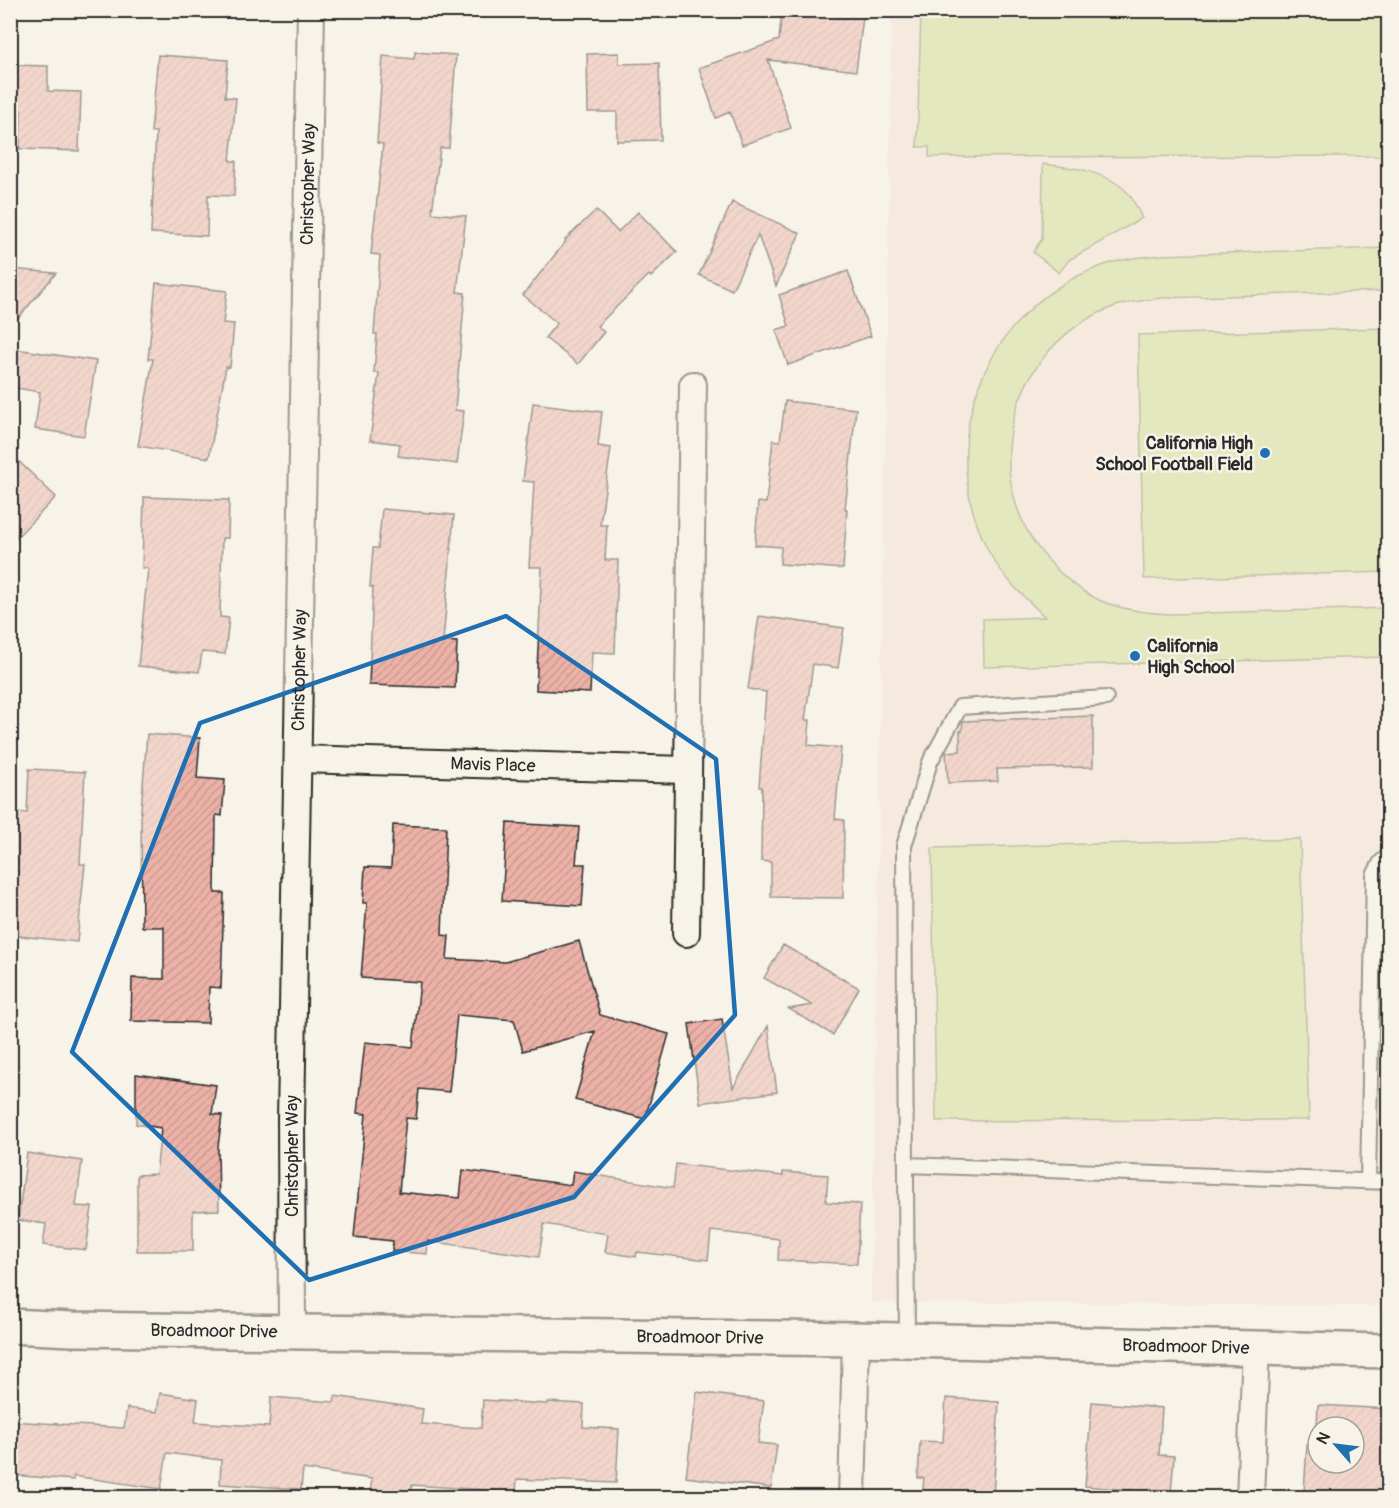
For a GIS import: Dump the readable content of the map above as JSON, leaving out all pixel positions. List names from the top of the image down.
{
  "streets": {
    "street": ["Christopher Way", "Mavis Place", "Broadmoor Drive"]
  },
  "crossings": [
    ["Christopher Way", "Mavis Place"],
    ["Christopher Way", "Broadmoor Drive"]
  ],
  "places": ["California High School Football Field", "California High School"],
  "north": "top left"
}
